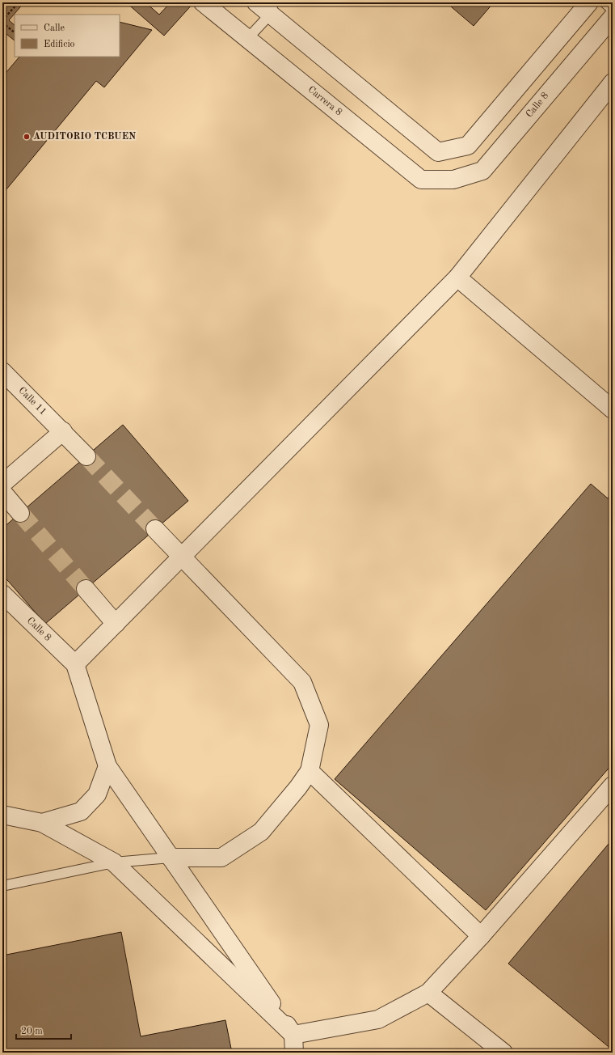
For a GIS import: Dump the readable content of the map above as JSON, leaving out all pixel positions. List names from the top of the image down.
{
  "streets": {
    "street": ["Carrera 8", "Calle 8", "Calle 11"]
  },
  "crossings": [
    ["Carrera 8", "Calle 8"]
  ],
  "places": ["AUDITORIO TCBUEN"],
  "legend": ["Calle", "Edificio"],
  "scale_bar": "20 m"
}
